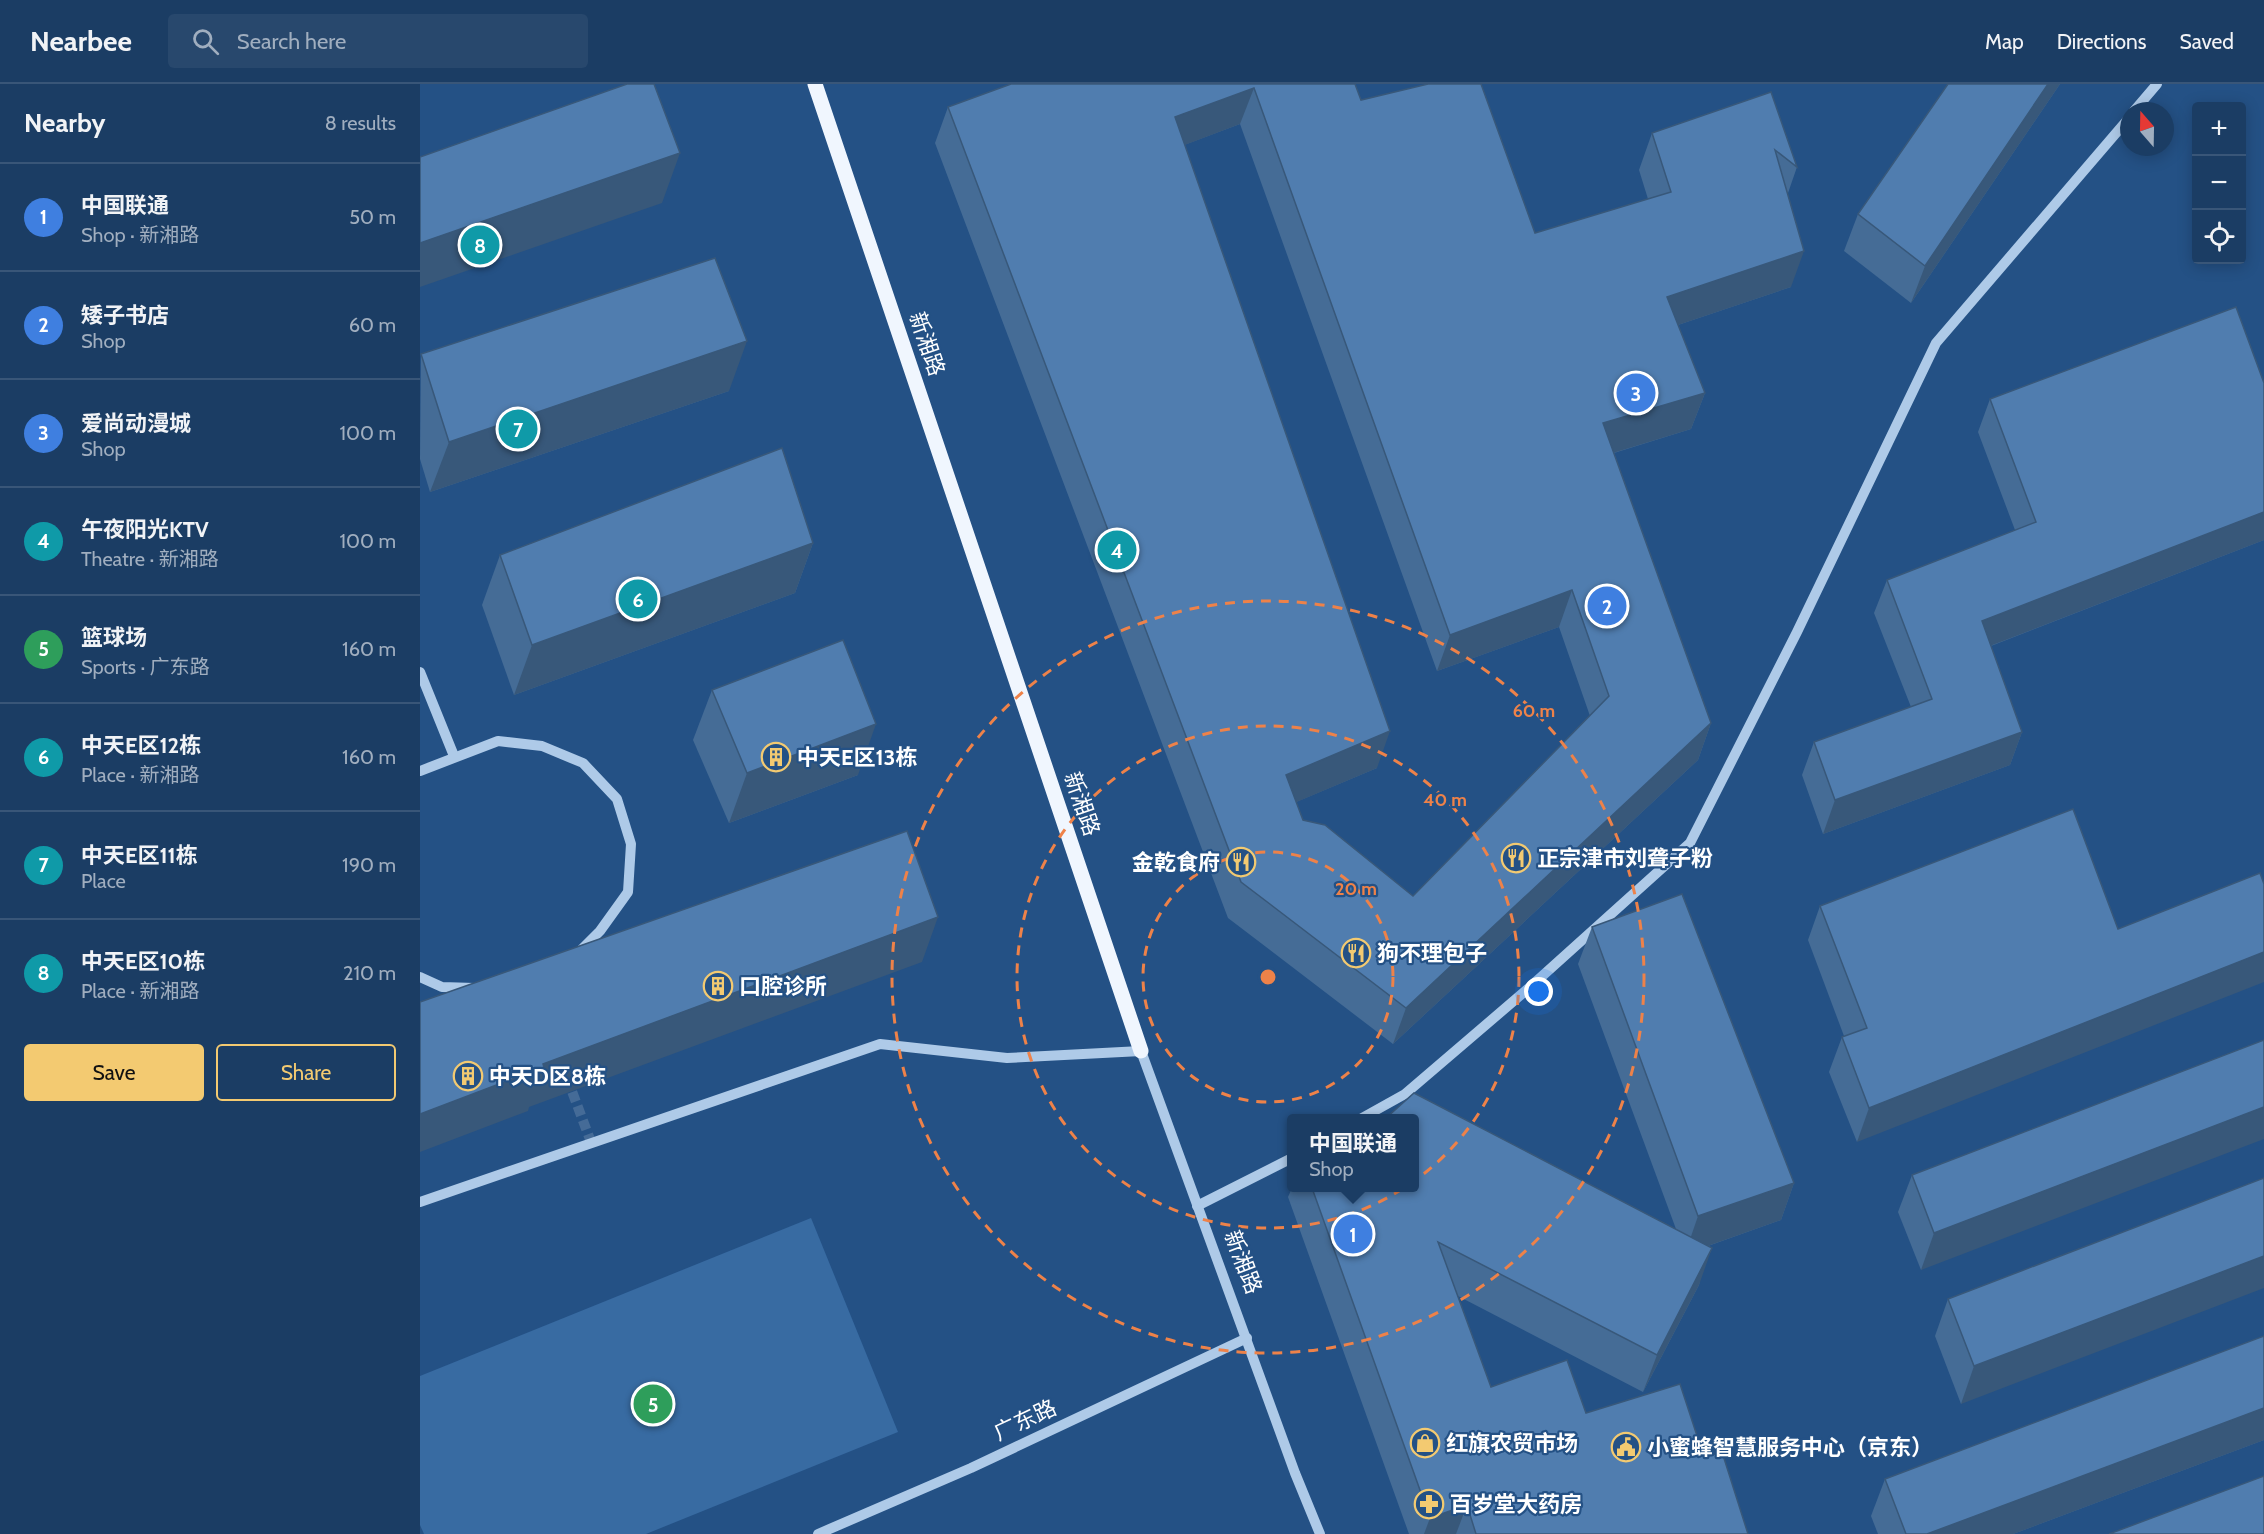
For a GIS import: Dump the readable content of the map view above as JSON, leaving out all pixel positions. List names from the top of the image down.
{
  "streets": {
    "main road": ["新湘路"],
    "street": ["广东路"]
  },
  "crossings": [
    ["新湘路", "广东路"]
  ],
  "places": {
    "building": ["中天E区13栋", "口腔诊所", "中天D区8栋"],
    "restaurant": ["正宗津市刘聋子粉", "金乾食府", "狗不理包子"],
    "shop": ["红旗农贸市场"],
    "public building": ["小蜜蜂智慧服务中心（京东）"],
    "pharmacy": ["百岁堂大药房"]
  },
  "north": "top",
  "page": {
    "header": "Nearbee",
    "search": "Search here",
    "nav": ["Map", "Directions", "Saved"],
    "heading": ["Nearby", "8 results"],
    "map_buttons": ["+", "−"],
    "list": [
      {
        "mark": "1",
        "name": "中国联通",
        "note": "Shop · 新湘路",
        "value": "50 m"
      },
      {
        "mark": "2",
        "name": "矮子书店",
        "note": "Shop",
        "value": "60 m"
      },
      {
        "mark": "3",
        "name": "爱尚动漫城",
        "note": "Shop",
        "value": "100 m"
      },
      {
        "mark": "4",
        "name": "午夜阳光KTV",
        "note": "Theatre · 新湘路",
        "value": "100 m"
      },
      {
        "mark": "5",
        "name": "篮球场",
        "note": "Sports · 广东路",
        "value": "160 m"
      },
      {
        "mark": "6",
        "name": "中天E区12栋",
        "note": "Place · 新湘路",
        "value": "160 m"
      },
      {
        "mark": "7",
        "name": "中天E区11栋",
        "note": "Place",
        "value": "190 m"
      },
      {
        "mark": "8",
        "name": "中天E区10栋",
        "note": "Place · 新湘路",
        "value": "210 m"
      }
    ],
    "pins": [
      "8",
      "3",
      "7",
      "4",
      "6",
      "2",
      "1",
      "5"
    ],
    "buttons": ["Save", "Share"],
    "popup": ["中国联通", "Shop"]
  },
  "rings": ["60 m", "40 m", "20 m"]
}
